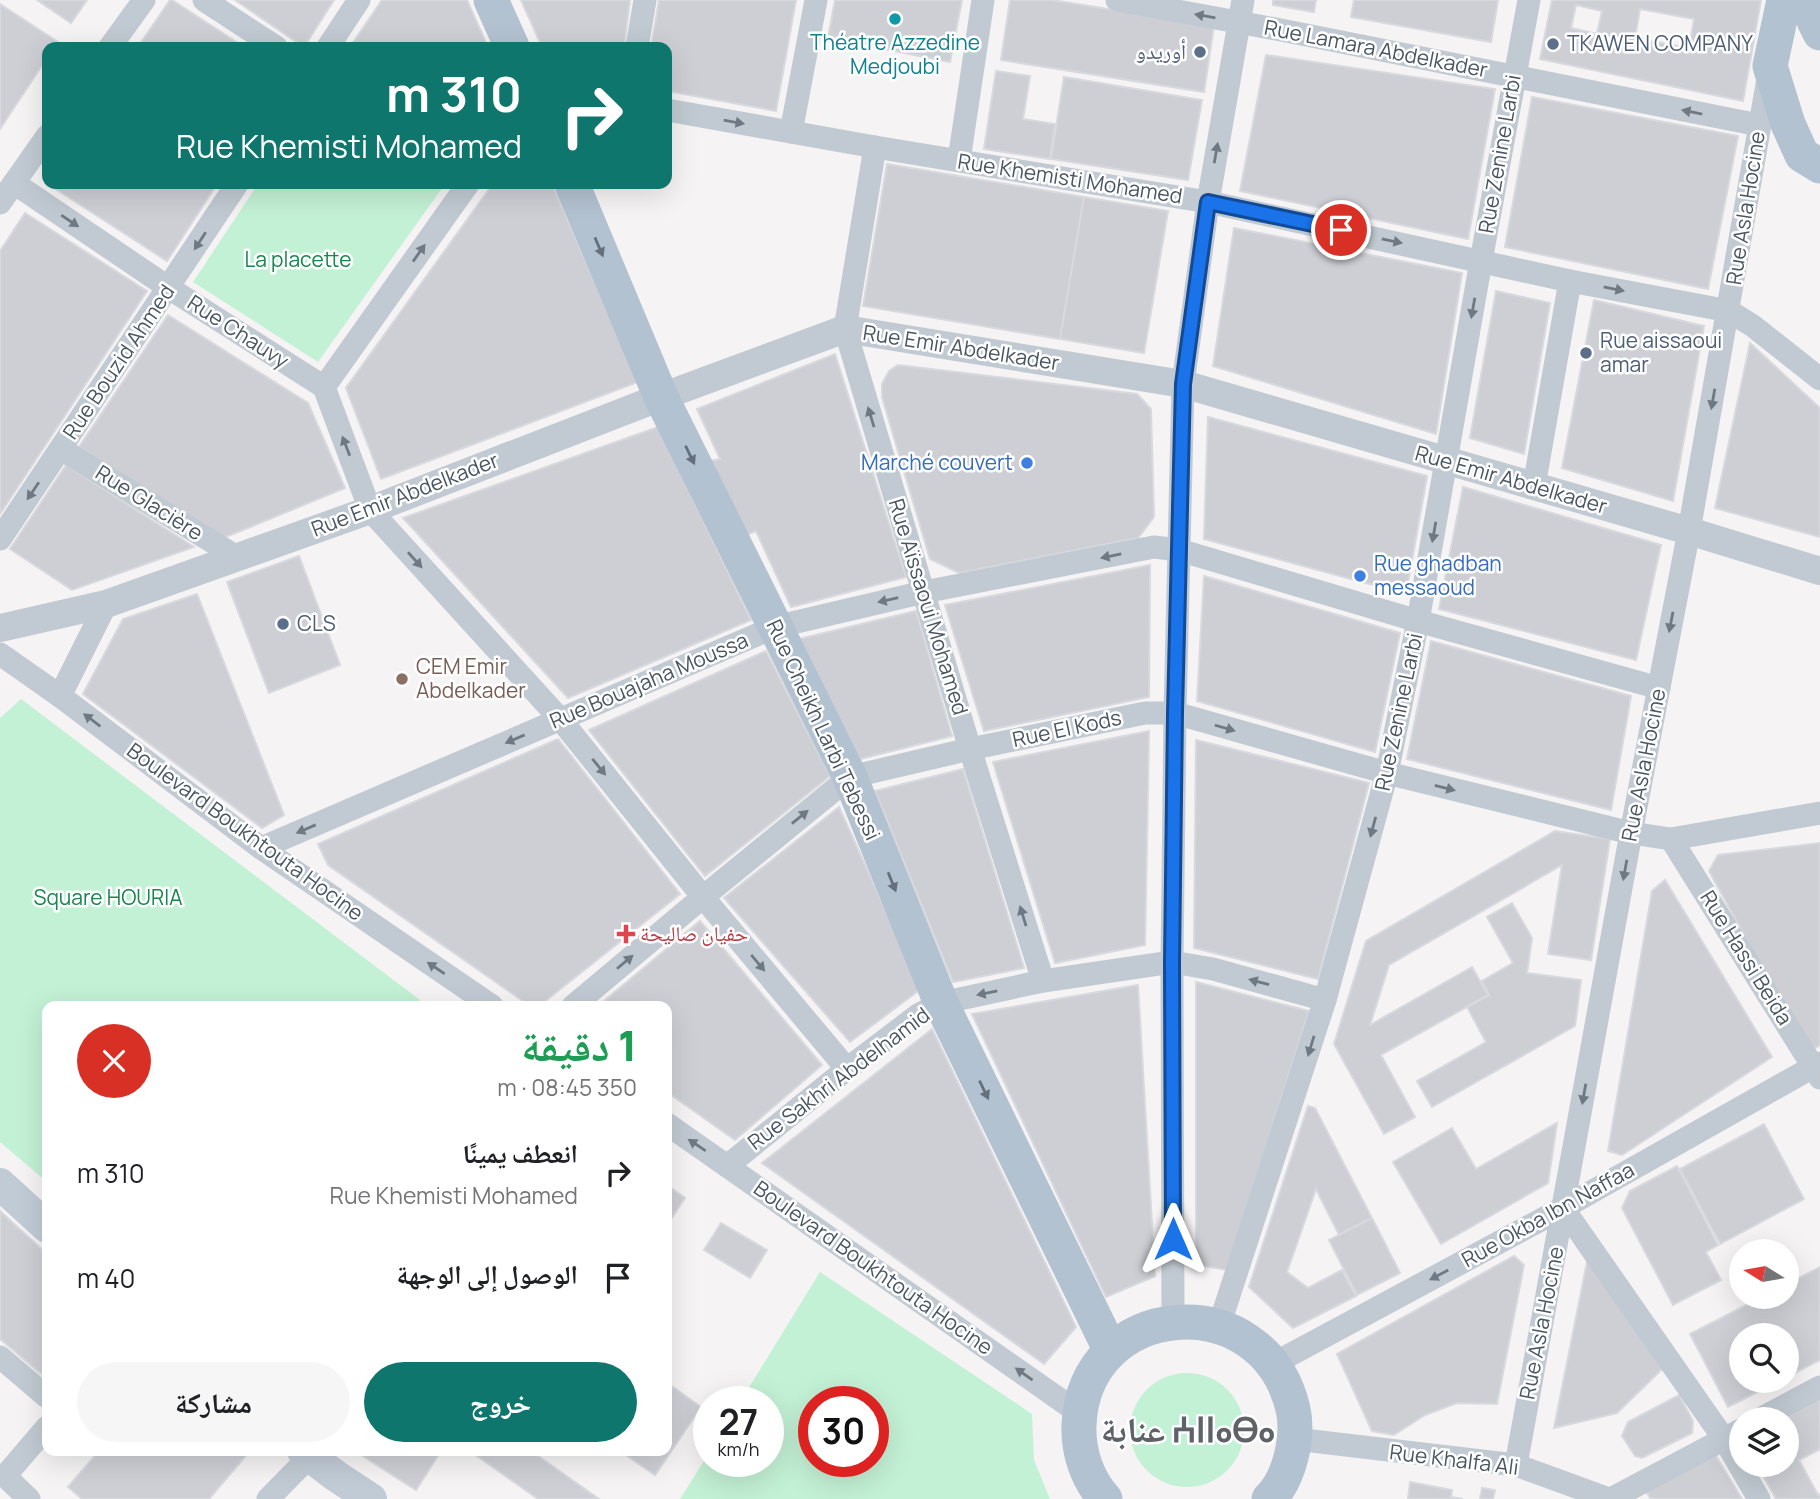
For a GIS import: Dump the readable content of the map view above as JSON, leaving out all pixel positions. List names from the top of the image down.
{
  "streets": {
    "main road": ["Rue Asla Hocine", "Rue Cheikh Larbi Tebessi"],
    "street": [
      "Rue Lamara Abdelkader",
      "Rue Zenine Larbi",
      "Rue Khemisti Mohamed",
      "Rue Chauvy",
      "Rue Emir Abdelkader",
      "Rue Bouzid Ahmed",
      "Rue Glacière",
      "Rue Aïssaoui Mohamed",
      "Rue Bouajaha Moussa",
      "Rue El Kods",
      "Boulevard Boukhtouta Hocine",
      "Rue Hassi Beida",
      "Rue Sakhri Abdelhamid",
      "Rue Okba Ibn Naffaa",
      "Rue Khalfa Ali"
    ]
  },
  "crossings": [
    ["Rue Lamara Abdelkader", "Rue Zenine Larbi"],
    ["Rue Lamara Abdelkader", "Rue Asla Hocine"],
    ["Rue Zenine Larbi", "Rue Khemisti Mohamed"],
    ["Rue Zenine Larbi", "Rue Emir Abdelkader"],
    ["Rue Zenine Larbi", "Rue El Kods"],
    ["Rue Zenine Larbi", "Rue Sakhri Abdelhamid"],
    ["Rue Khemisti Mohamed", "Rue Asla Hocine"],
    ["Rue Khemisti Mohamed", "Rue Aïssaoui Mohamed"],
    ["Rue Asla Hocine", "Rue Emir Abdelkader"],
    ["Rue Asla Hocine", "Rue El Kods"],
    ["Rue Asla Hocine", "Rue Okba Ibn Naffaa"],
    ["Rue Asla Hocine", "Rue Khalfa Ali"],
    ["Rue Chauvy", "Rue Bouzid Ahmed"],
    ["Rue Emir Abdelkader", "Rue Glacière"],
    ["Rue Emir Abdelkader", "Rue Aïssaoui Mohamed"],
    ["Rue Emir Abdelkader", "Rue Cheikh Larbi Tebessi"],
    ["Rue Bouzid Ahmed", "Rue Glacière"],
    ["Rue Aïssaoui Mohamed", "Rue Bouajaha Moussa"],
    ["Rue Aïssaoui Mohamed", "Rue El Kods"],
    ["Rue Aïssaoui Mohamed", "Rue Sakhri Abdelhamid"],
    ["Rue Bouajaha Moussa", "Rue Cheikh Larbi Tebessi"],
    ["Rue Bouajaha Moussa", "Boulevard Boukhtouta Hocine"],
    ["Rue El Kods", "Rue Cheikh Larbi Tebessi"],
    ["Rue El Kods", "Rue Hassi Beida"],
    ["Rue Cheikh Larbi Tebessi", "Rue Sakhri Abdelhamid"],
    ["Boulevard Boukhtouta Hocine", "Rue Sakhri Abdelhamid"],
    ["Rue Hassi Beida", "Rue Okba Ibn Naffaa"]
  ],
  "one_way": [
    "Rue Lamara Abdelkader",
    "Rue Khemisti Mohamed",
    "Rue Asla Hocine",
    "Rue Chauvy",
    "Rue Bouajaha Moussa",
    "Rue Cheikh Larbi Tebessi",
    "Boulevard Boukhtouta Hocine",
    "Rue Sakhri Abdelhamid",
    "Rue Okba Ibn Naffaa"
  ],
  "districts": ["عنابة ⵄⵏⵏⴰⴱⴰ"],
  "parks": ["La placette", "Square HOURIA"],
  "places": {
    "other": [
      "Théatre Azzedine Medjoubi",
      "TKAWEN COMPANY",
      "أوريدو",
      "Rue aissaoui amar",
      "Marché couvert",
      "Rue ghadban messaoud",
      "CLS",
      "CEM Emir Abdelkader"
    ],
    "health": ["حفيان صاليحة"]
  },
  "north": "left",
  "page": {
    "turn": ["310 m", "Rue Khemisti Mohamed"],
    "heading": ["1 دقيقة", "350 m · 08:45"],
    "list": [
      {
        "name": "انعطف يمينًا",
        "note": "Rue Khemisti Mohamed",
        "value": "310 m"
      },
      {
        "name": "الوصول إلى الوجهة",
        "value": "40 m"
      }
    ],
    "buttons": ["خروج", "مشاركة"],
    "speed": "27 km/h",
    "limit": "30"
  }
}
